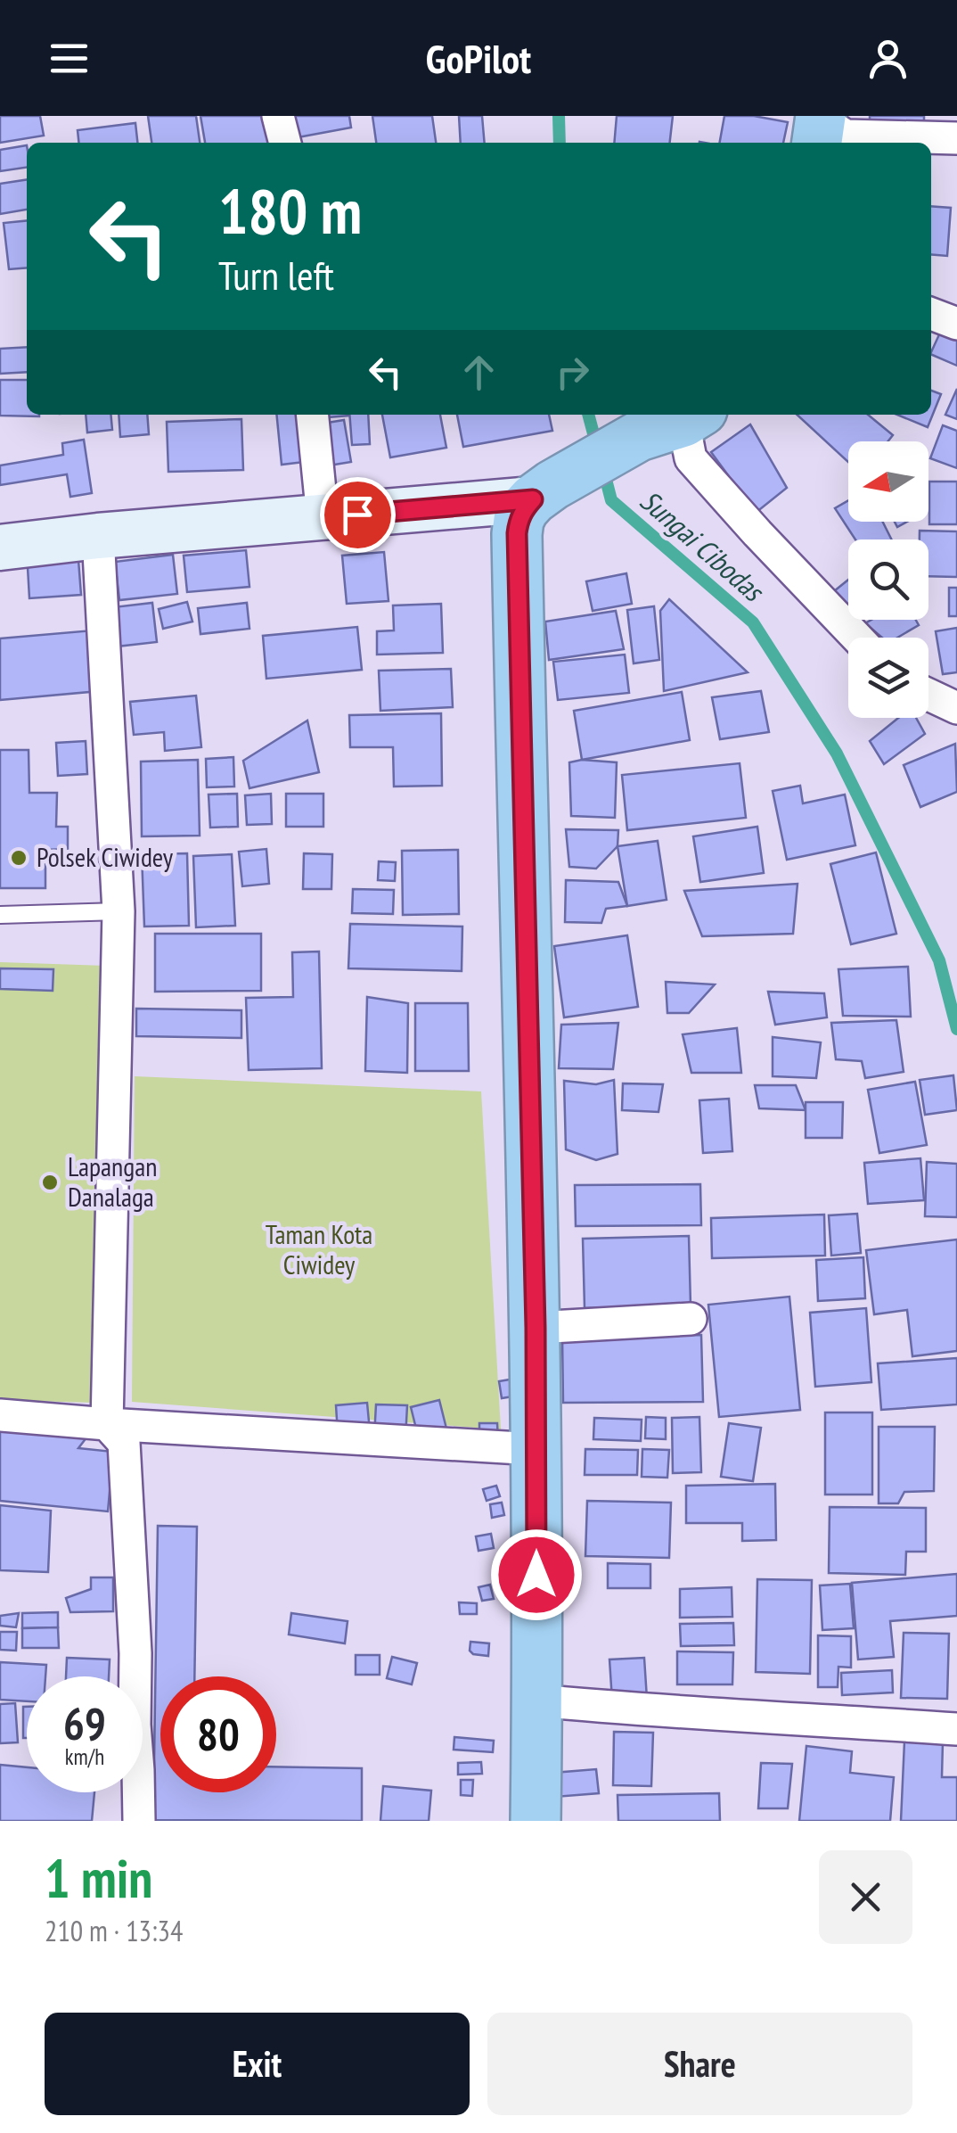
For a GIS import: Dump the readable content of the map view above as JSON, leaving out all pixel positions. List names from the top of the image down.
{
  "water": ["Sungai Cibodas"],
  "parks": ["Taman Kota Ciwidey"],
  "places": ["Polsek Ciwidey", "Lapangan Danalaga"],
  "north": "left",
  "page": {
    "header": "GoPilot",
    "turn": ["180 m", "Turn left"],
    "speed": "69 km/h",
    "limit": "80",
    "heading": ["1 min", "210 m · 13:34"],
    "buttons": ["Exit", "Share"]
  }
}
